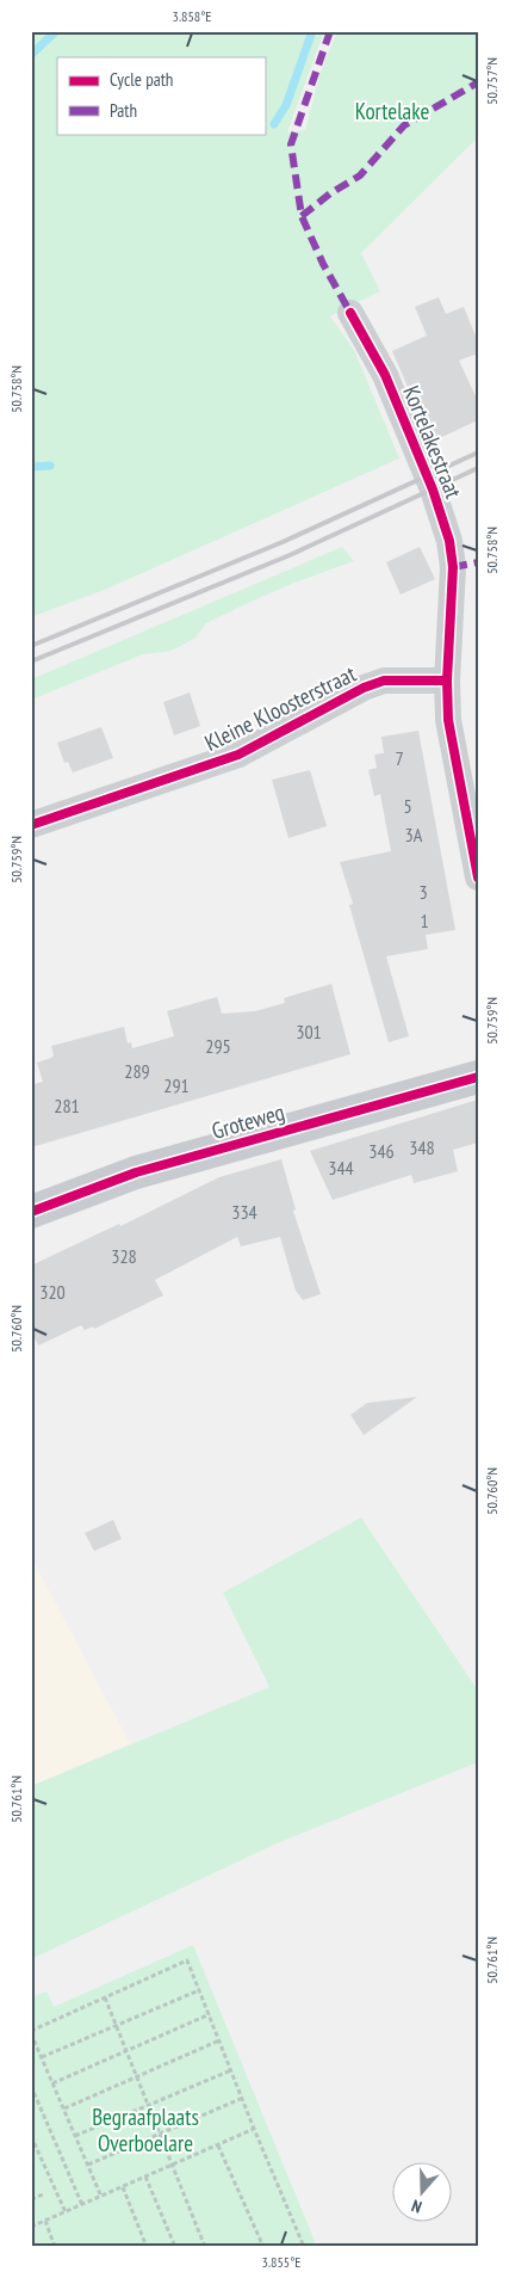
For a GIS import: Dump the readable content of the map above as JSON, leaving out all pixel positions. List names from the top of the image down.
{
  "streets": {
    "main road": ["Groteweg"],
    "street": ["Kortelakestraat", "Kleine Kloosterstraat"]
  },
  "crossings": [
    ["Kortelakestraat", "Kleine Kloosterstraat"]
  ],
  "parks": ["Kortelake", "Begraafplaats Overboelare"],
  "house_numbers": [
    "7",
    "5",
    "3A",
    "3",
    "1",
    "301",
    "295",
    "289",
    "291",
    "281",
    "348",
    "346",
    "344",
    "334",
    "328",
    "320"
  ],
  "legend": ["Cycle path", "Path"],
  "north": "bottom",
  "coordinates": [
    "3.858°E",
    "50.757°N",
    "50.758°N",
    "50.759°N",
    "50.760°N",
    "50.761°N",
    "3.855°E"
  ]
}
